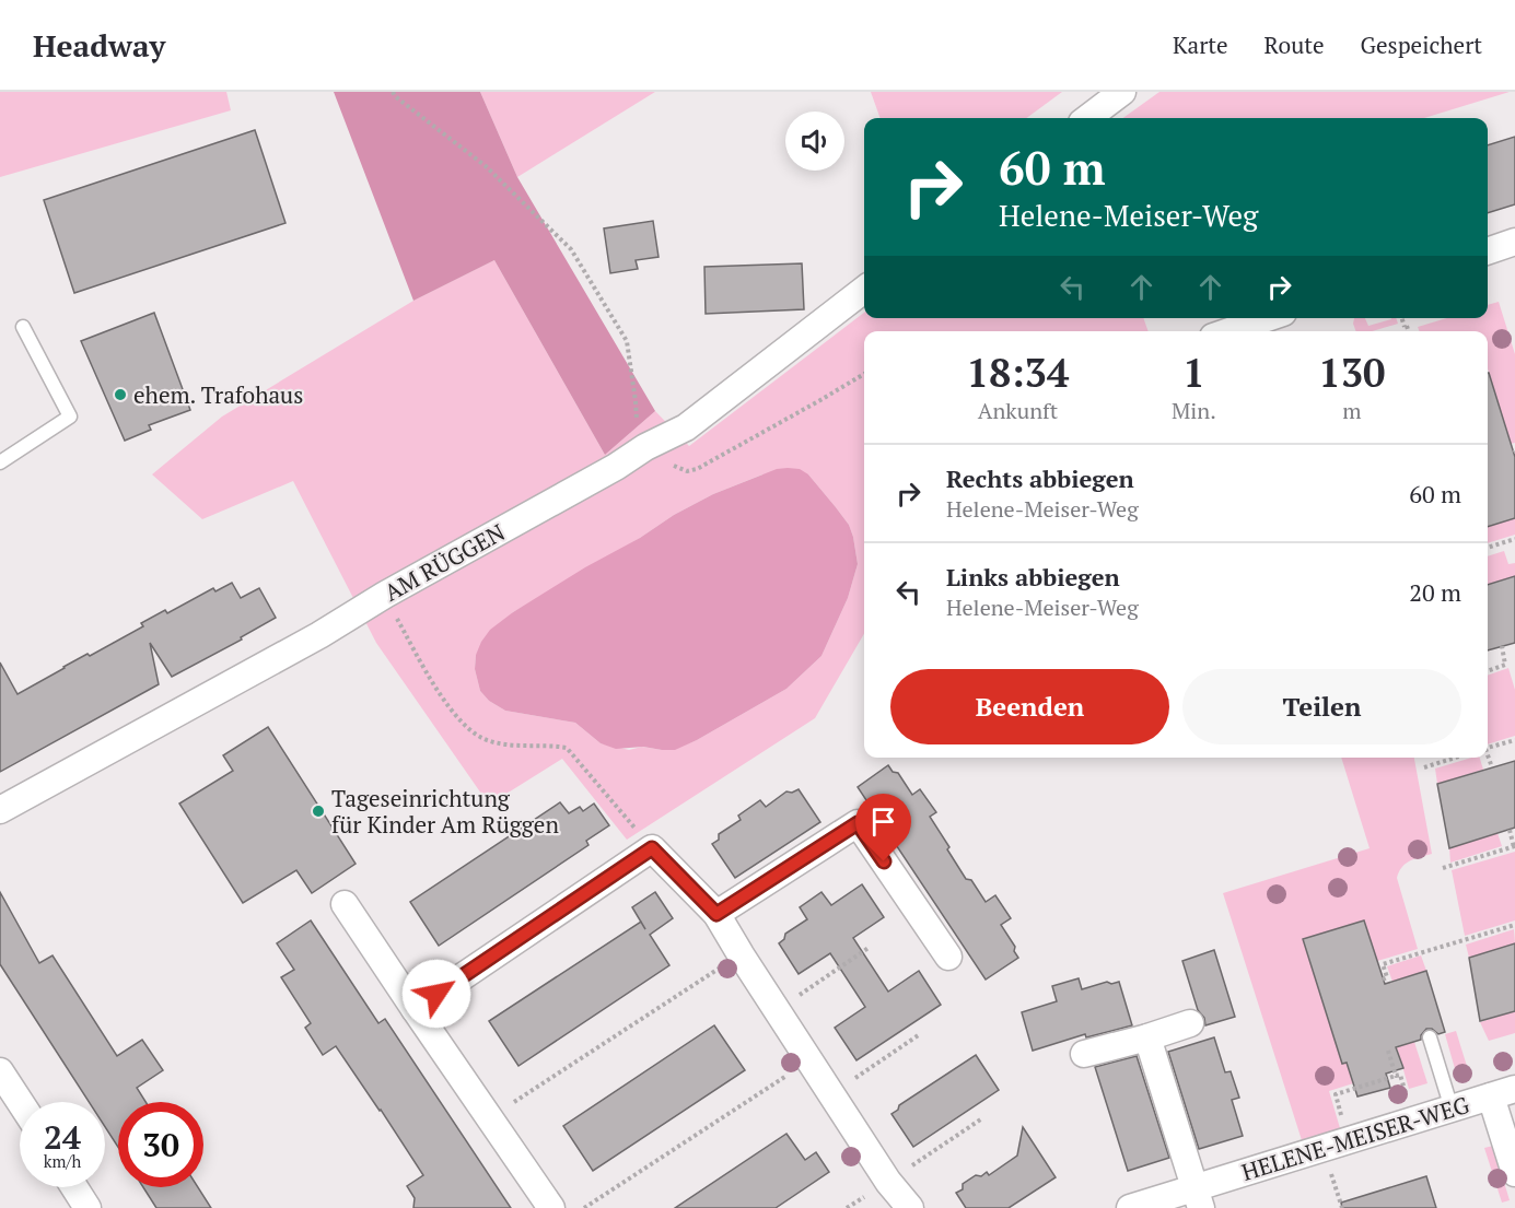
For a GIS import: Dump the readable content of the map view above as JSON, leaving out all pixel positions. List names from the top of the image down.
{
  "streets": {
    "street": ["AM RÜGGEN", "HELENE-MEISER-WEG"]
  },
  "places": ["ehem. Trafohaus", "Tageseinrichtung für Kinder Am Rüggen"],
  "page": {
    "header": "Headway",
    "nav": ["Karte", "Route", "Gespeichert"],
    "turn": ["60 m", "Helene-Meiser-Weg"],
    "eta": [
      "18:34",
      "Ankunft",
      "1",
      "Min.",
      "130",
      "m"
    ],
    "list": [
      {
        "name": "Rechts abbiegen",
        "note": "Helene-Meiser-Weg",
        "value": "60 m"
      },
      {
        "name": "Links abbiegen",
        "note": "Helene-Meiser-Weg",
        "value": "20 m"
      }
    ],
    "buttons": ["Beenden", "Teilen"],
    "speed": "24 km/h",
    "limit": "30"
  }
}
